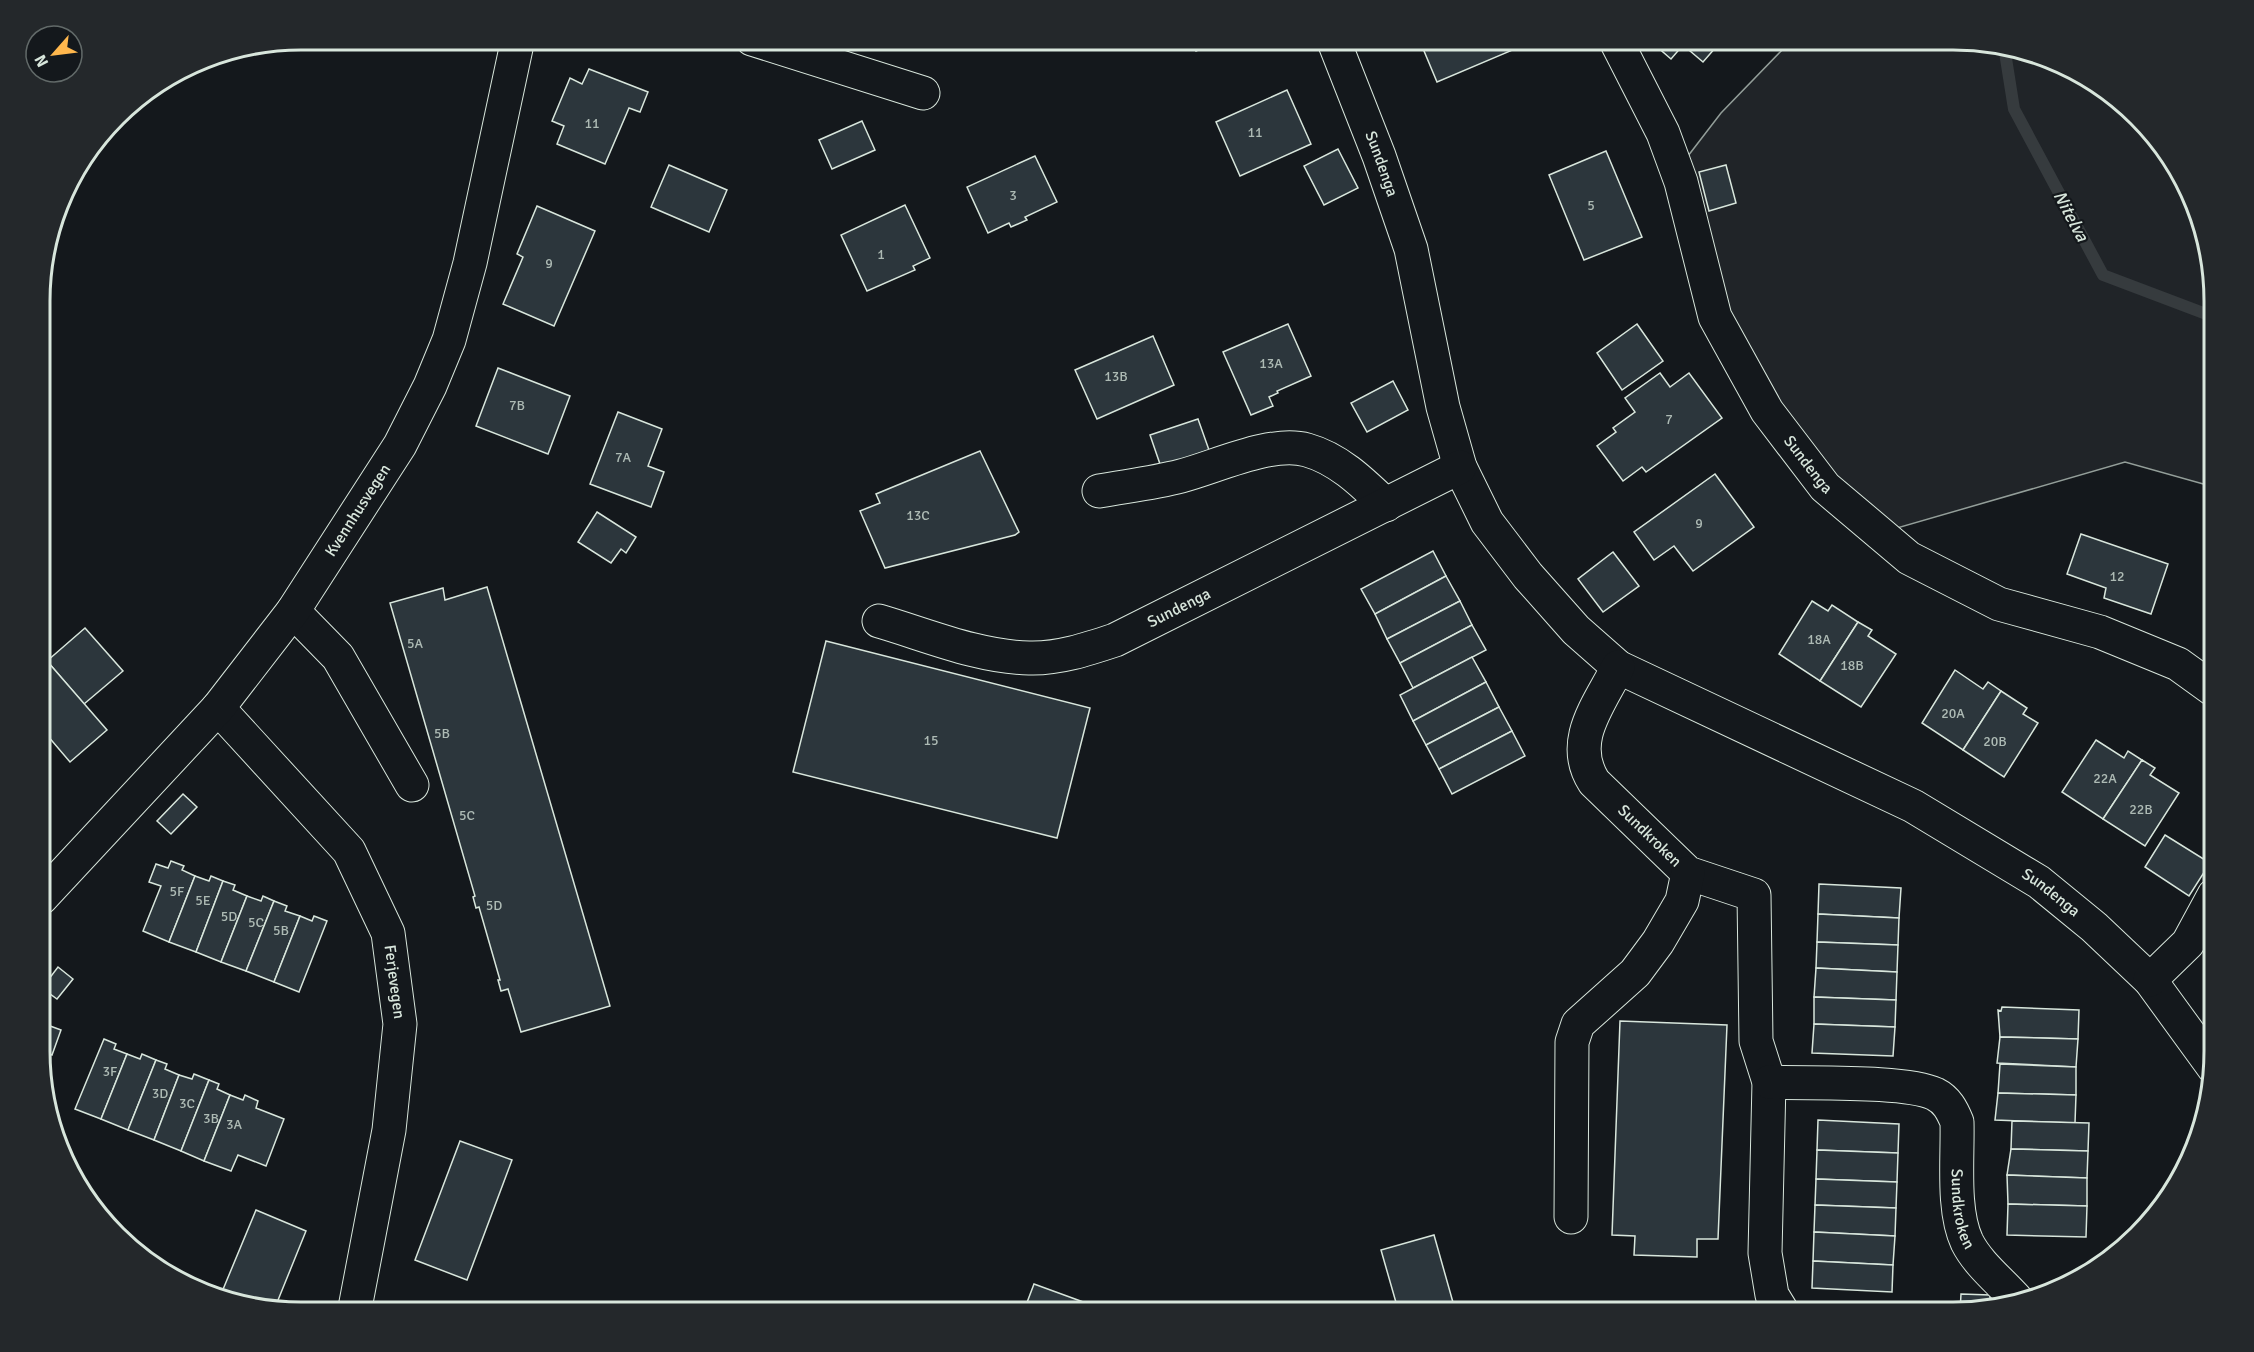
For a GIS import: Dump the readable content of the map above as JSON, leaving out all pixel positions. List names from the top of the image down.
{
  "streets": {
    "street": [
      "Sundenga",
      "Kvennhusvegen",
      "Sundkroken",
      "Ferjevegen"
    ]
  },
  "crossings": [
    ["Sundenga", "Sundkroken"],
    ["Kvennhusvegen", "Ferjevegen"]
  ],
  "water": ["Nitelva"],
  "house_numbers": [
    "11",
    "11",
    "3",
    "5",
    "1",
    "9",
    "13A",
    "13B",
    "7B",
    "7",
    "7A",
    "13C",
    "9",
    "12",
    "18A",
    "5A",
    "18B",
    "20A",
    "5B",
    "15",
    "20B",
    "22A",
    "22B",
    "5C",
    "5F",
    "5E",
    "5D",
    "5D",
    "5C",
    "5B",
    "3F",
    "3D",
    "3C",
    "3B",
    "3A"
  ],
  "north": "bottom left"
}
